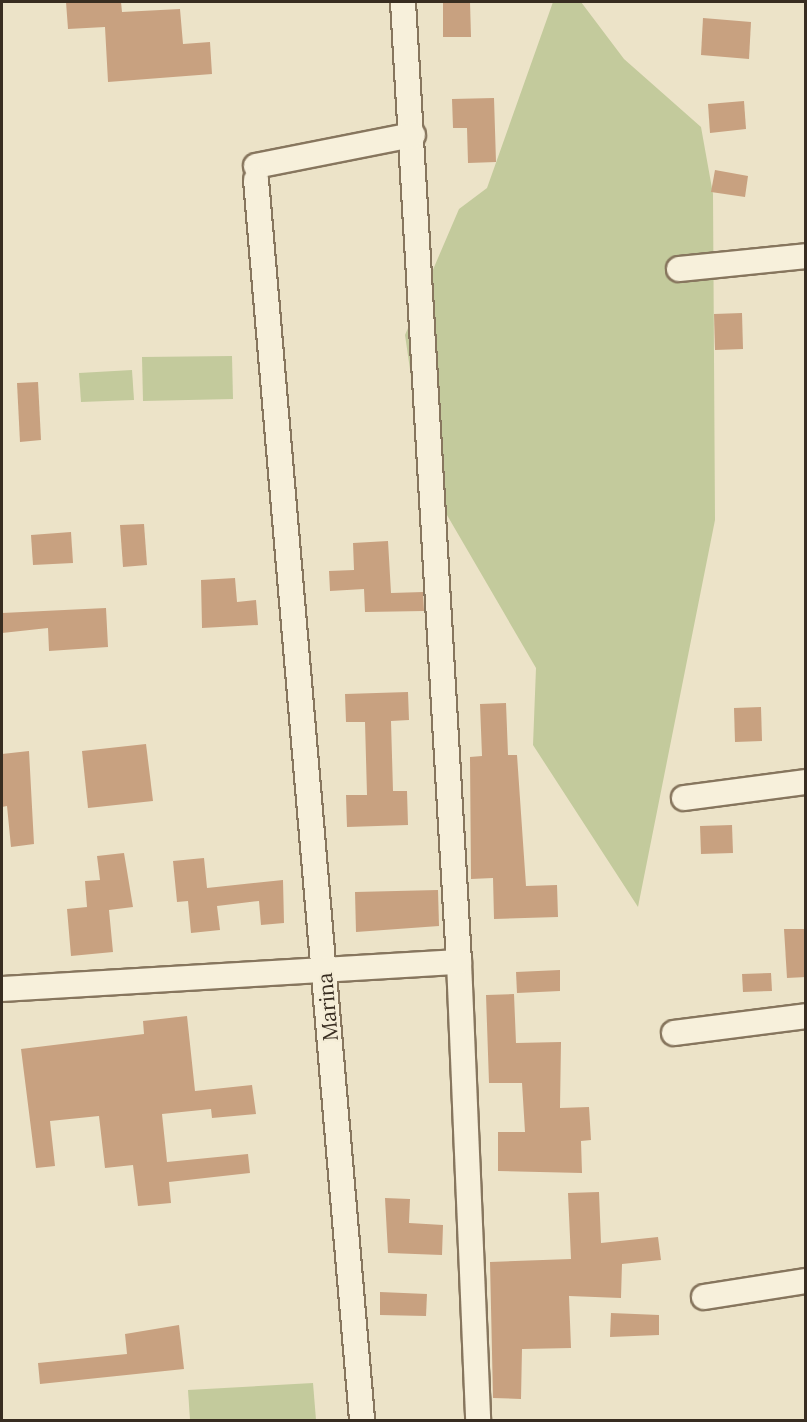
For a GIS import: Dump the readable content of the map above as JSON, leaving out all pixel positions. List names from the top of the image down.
{
  "streets": {
    "street": ["Marina"]
  }
}
